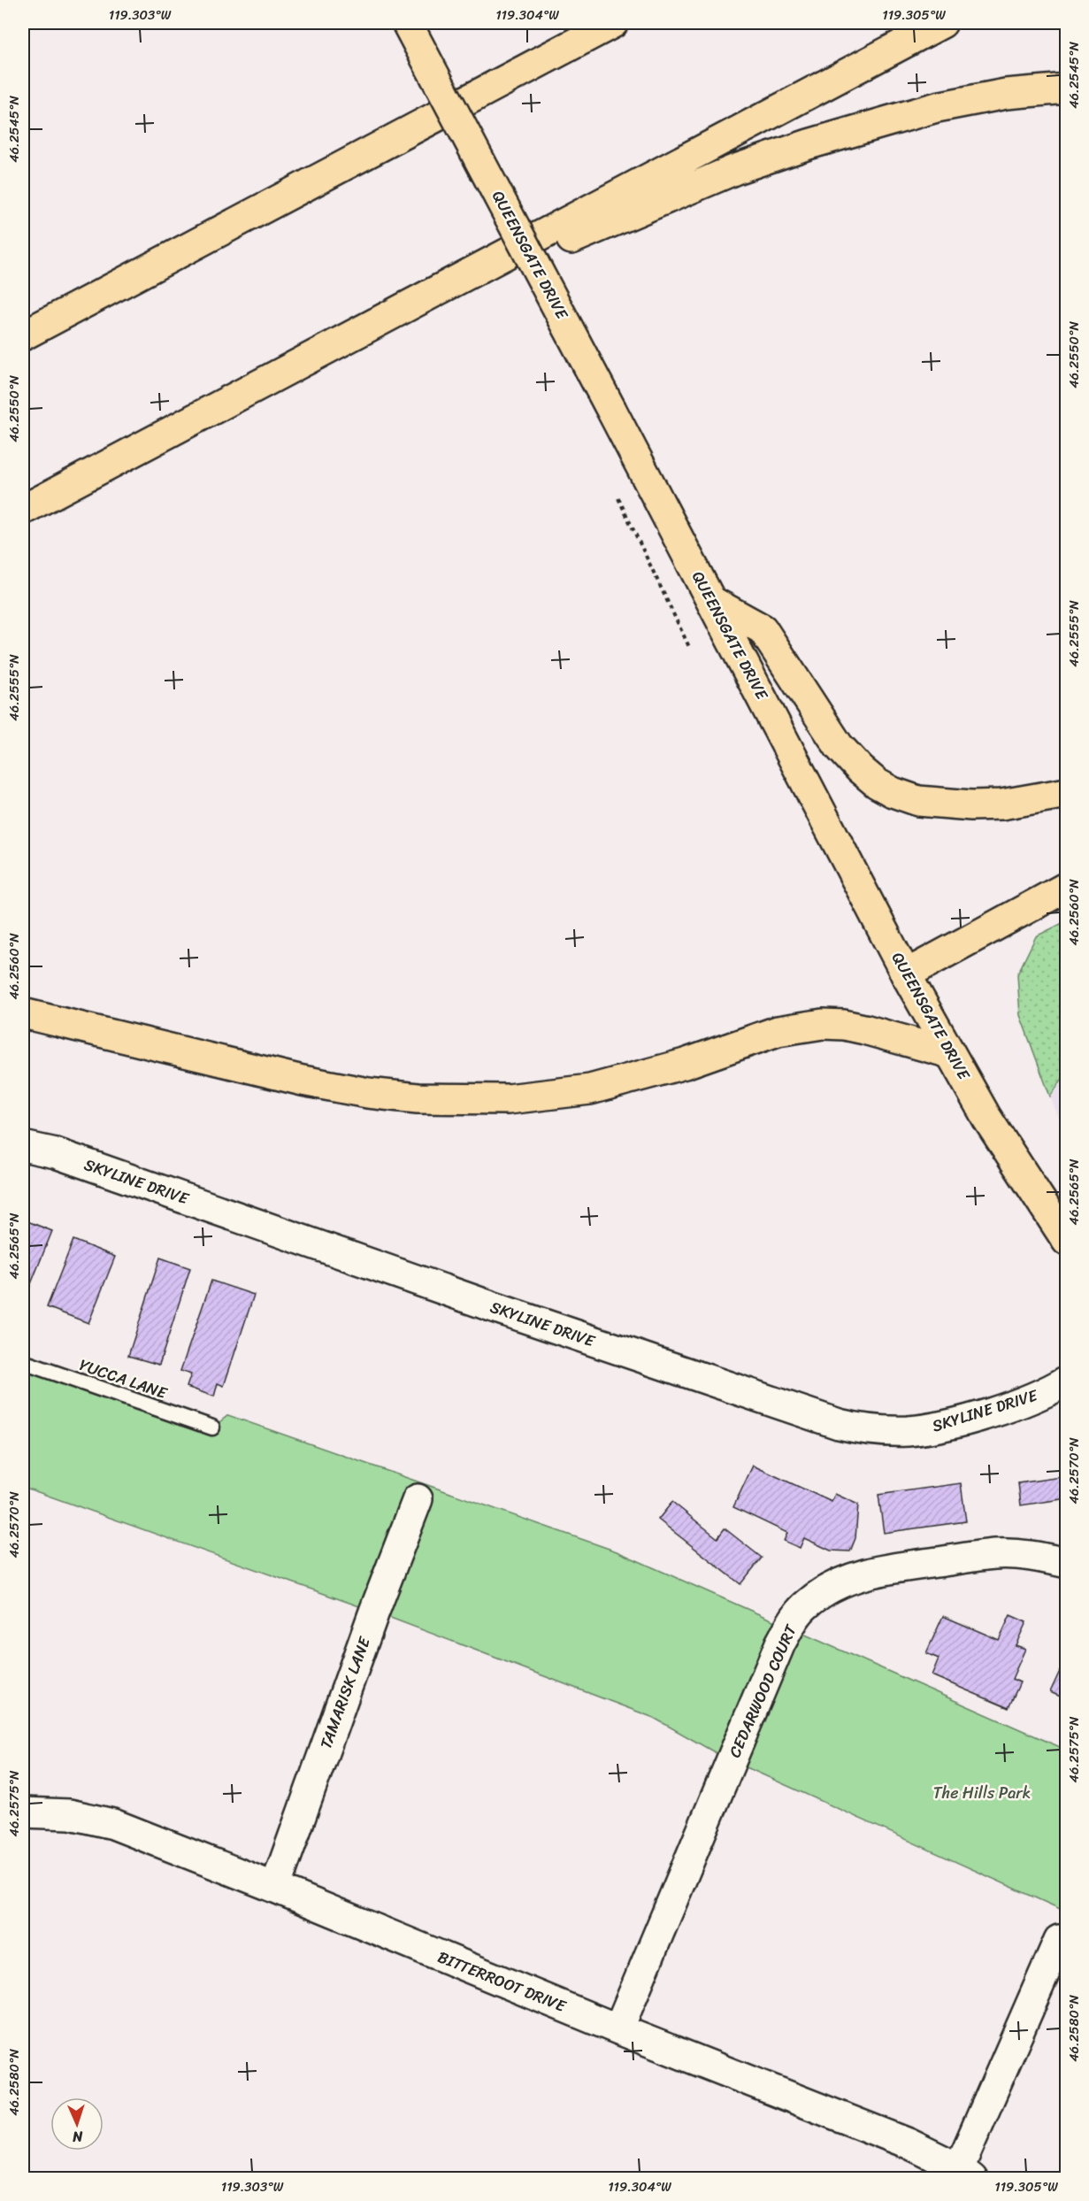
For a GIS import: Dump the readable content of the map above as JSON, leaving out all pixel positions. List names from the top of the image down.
{
  "streets": {
    "main road": ["QUEENSGATE DRIVE"],
    "street": [
      "SKYLINE DRIVE",
      "CEDARWOOD COURT",
      "TAMARISK LANE",
      "BITTERROOT DRIVE"
    ],
    "lane": ["YUCCA LANE"]
  },
  "crossings": [
    ["CEDARWOOD COURT", "BITTERROOT DRIVE"],
    ["TAMARISK LANE", "BITTERROOT DRIVE"]
  ],
  "parks": ["The Hills Park"],
  "north": "bottom",
  "coordinates": [
    "119.303°W",
    "119.304°W",
    "119.305°W",
    "46.2545°N",
    "46.2550°N",
    "46.2555°N",
    "46.2560°N",
    "46.2565°N",
    "46.2570°N",
    "46.2575°N",
    "46.2580°N"
  ]
}
